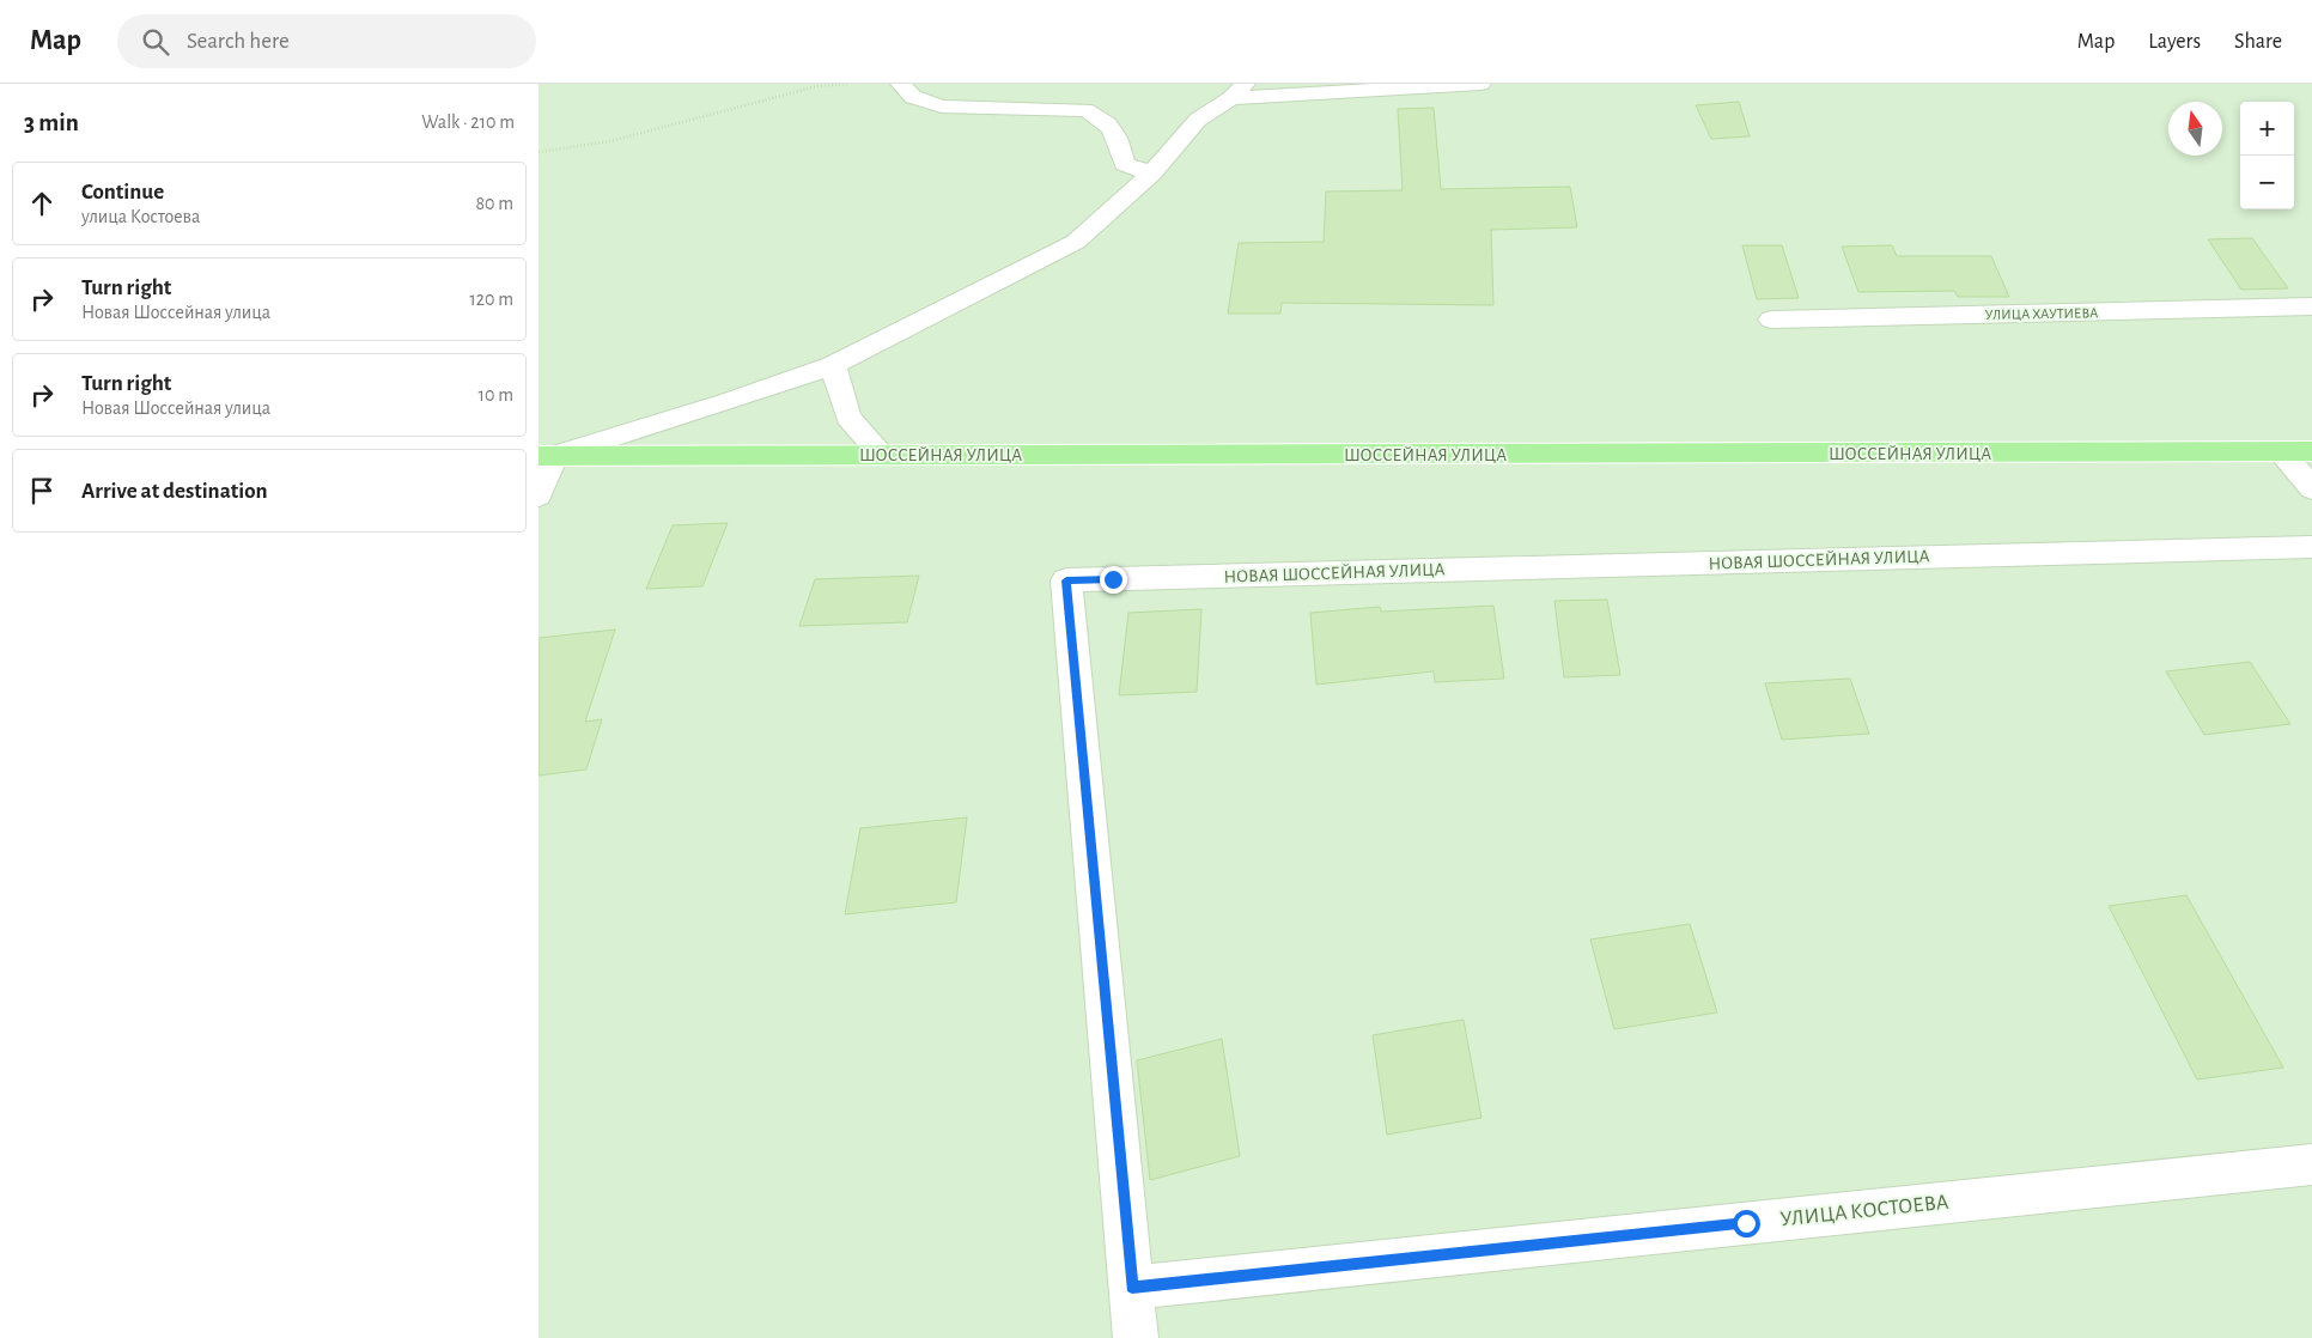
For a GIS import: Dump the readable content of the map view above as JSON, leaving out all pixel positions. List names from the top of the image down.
{
  "streets": {
    "main road": ["ШОССЕЙНАЯ УЛИЦА"],
    "street": ["УЛИЦА ХАУТИЕВА", "НОВАЯ ШОССЕЙНАЯ УЛИЦА", "УЛИЦА КОСТОЕВА"]
  },
  "crossings": [
    ["НОВАЯ ШОССЕЙНАЯ УЛИЦА", "УЛИЦА КОСТОЕВА"]
  ],
  "north": "top",
  "page": {
    "header": "Map",
    "search": "Search here",
    "nav": ["Map", "Layers", "Share"],
    "heading": ["3 min", "Walk · 210 m"],
    "map_buttons": ["+", "−"],
    "list": [
      ["Continue", "улица Костоева", "80 m"],
      ["Turn right", "Новая Шоссейная улица", "120 m"],
      ["Turn right", "Новая Шоссейная улица", "10 m"],
      "Arrive at destination"
    ]
  }
}
